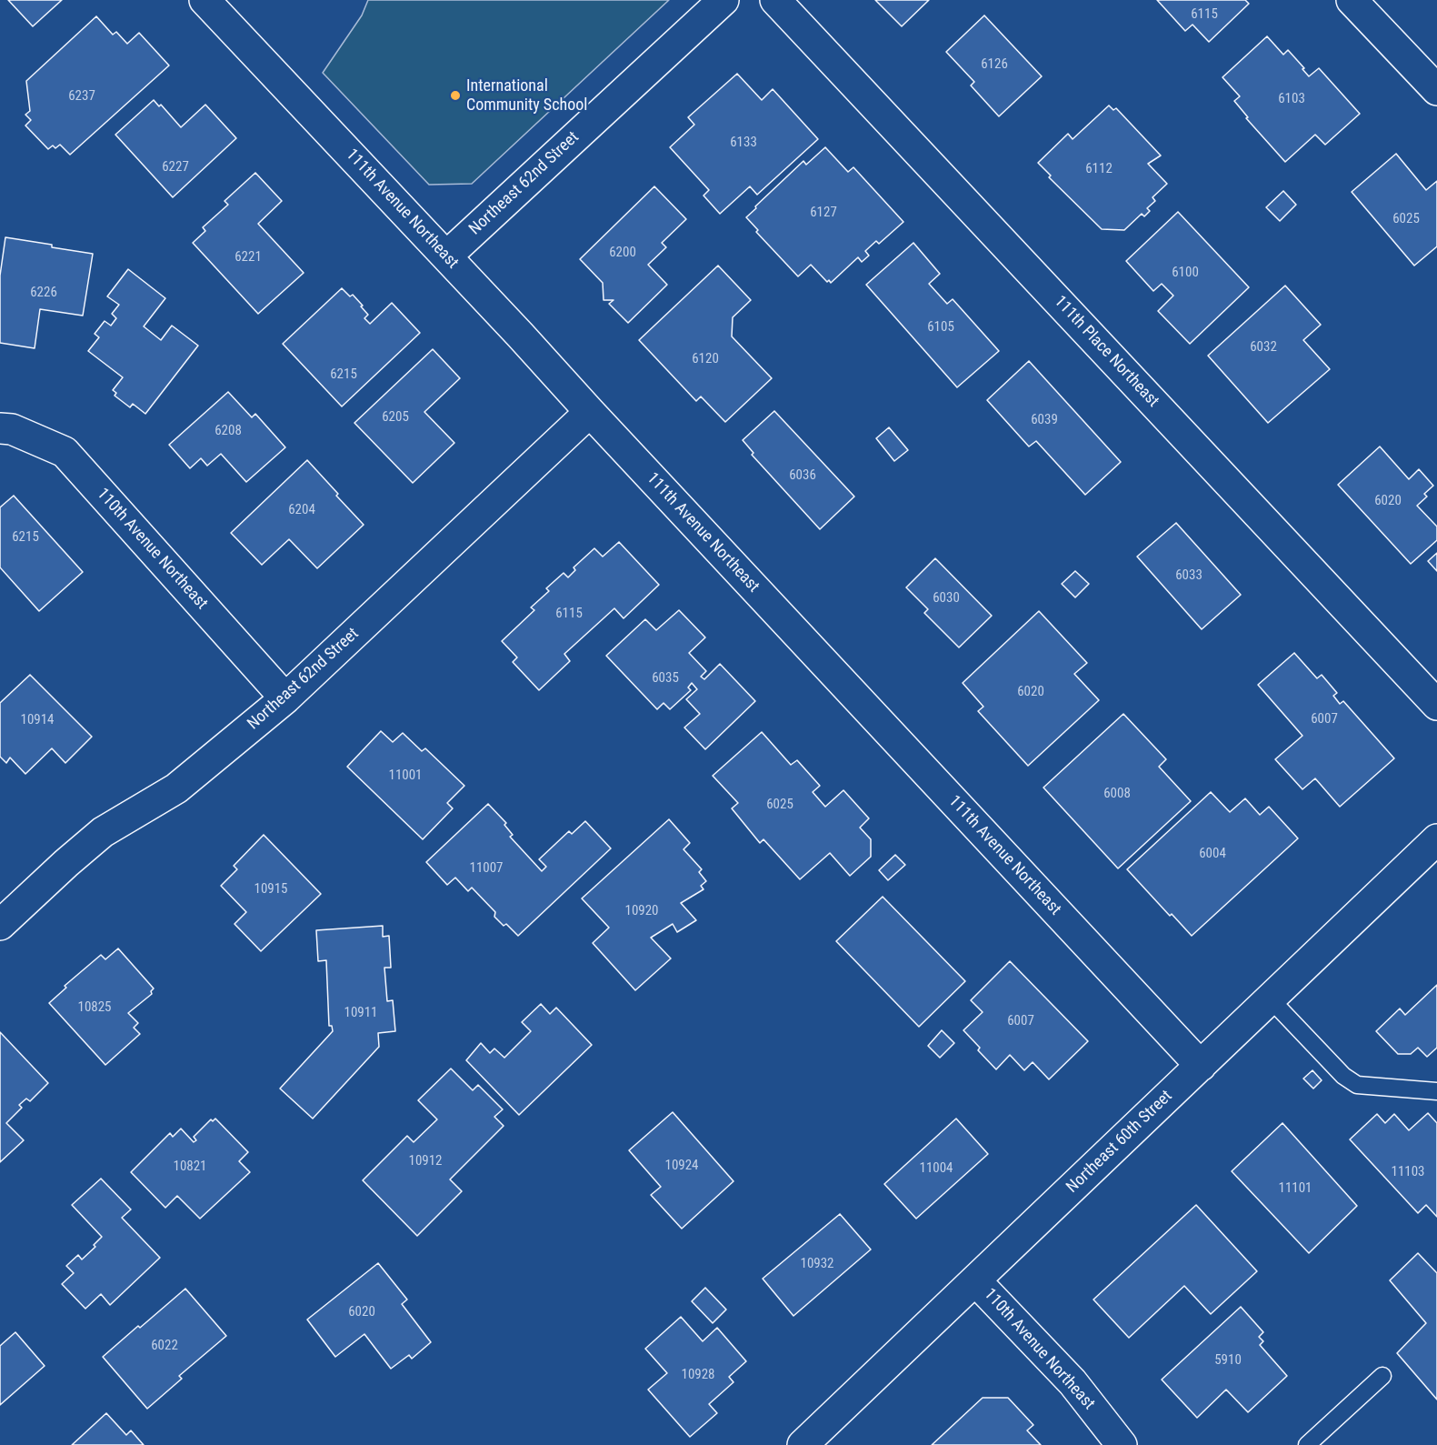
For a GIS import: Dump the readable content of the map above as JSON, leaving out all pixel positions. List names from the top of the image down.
{
  "streets": {
    "street": [
      "Northeast 62nd Street",
      "111th Avenue Northeast",
      "111th Place Northeast",
      "110th Avenue Northeast",
      "Northeast 60th Street"
    ]
  },
  "crossings": [
    ["Northeast 62nd Street", "111th Avenue Northeast"],
    ["Northeast 62nd Street", "110th Avenue Northeast"],
    ["111th Avenue Northeast", "Northeast 60th Street"],
    ["110th Avenue Northeast", "Northeast 60th Street"]
  ],
  "places": ["International Community School"],
  "house_numbers": [
    "6115",
    "6126",
    "6237",
    "6103",
    "6133",
    "6227",
    "6112",
    "6127",
    "6025",
    "6200",
    "6221",
    "6100",
    "6226",
    "6105",
    "6032",
    "6120",
    "6215",
    "6205",
    "6039",
    "6208",
    "6036",
    "6020",
    "6204",
    "6215",
    "6033",
    "6030",
    "6115",
    "6035",
    "6020",
    "6007",
    "10914",
    "11001",
    "6008",
    "6025",
    "6004",
    "11007",
    "10915",
    "10920",
    "10825",
    "10911",
    "6007",
    "10912",
    "10924",
    "10821",
    "11004",
    "11103",
    "11101",
    "10932",
    "6020",
    "6022",
    "5910",
    "10928"
  ]
}
